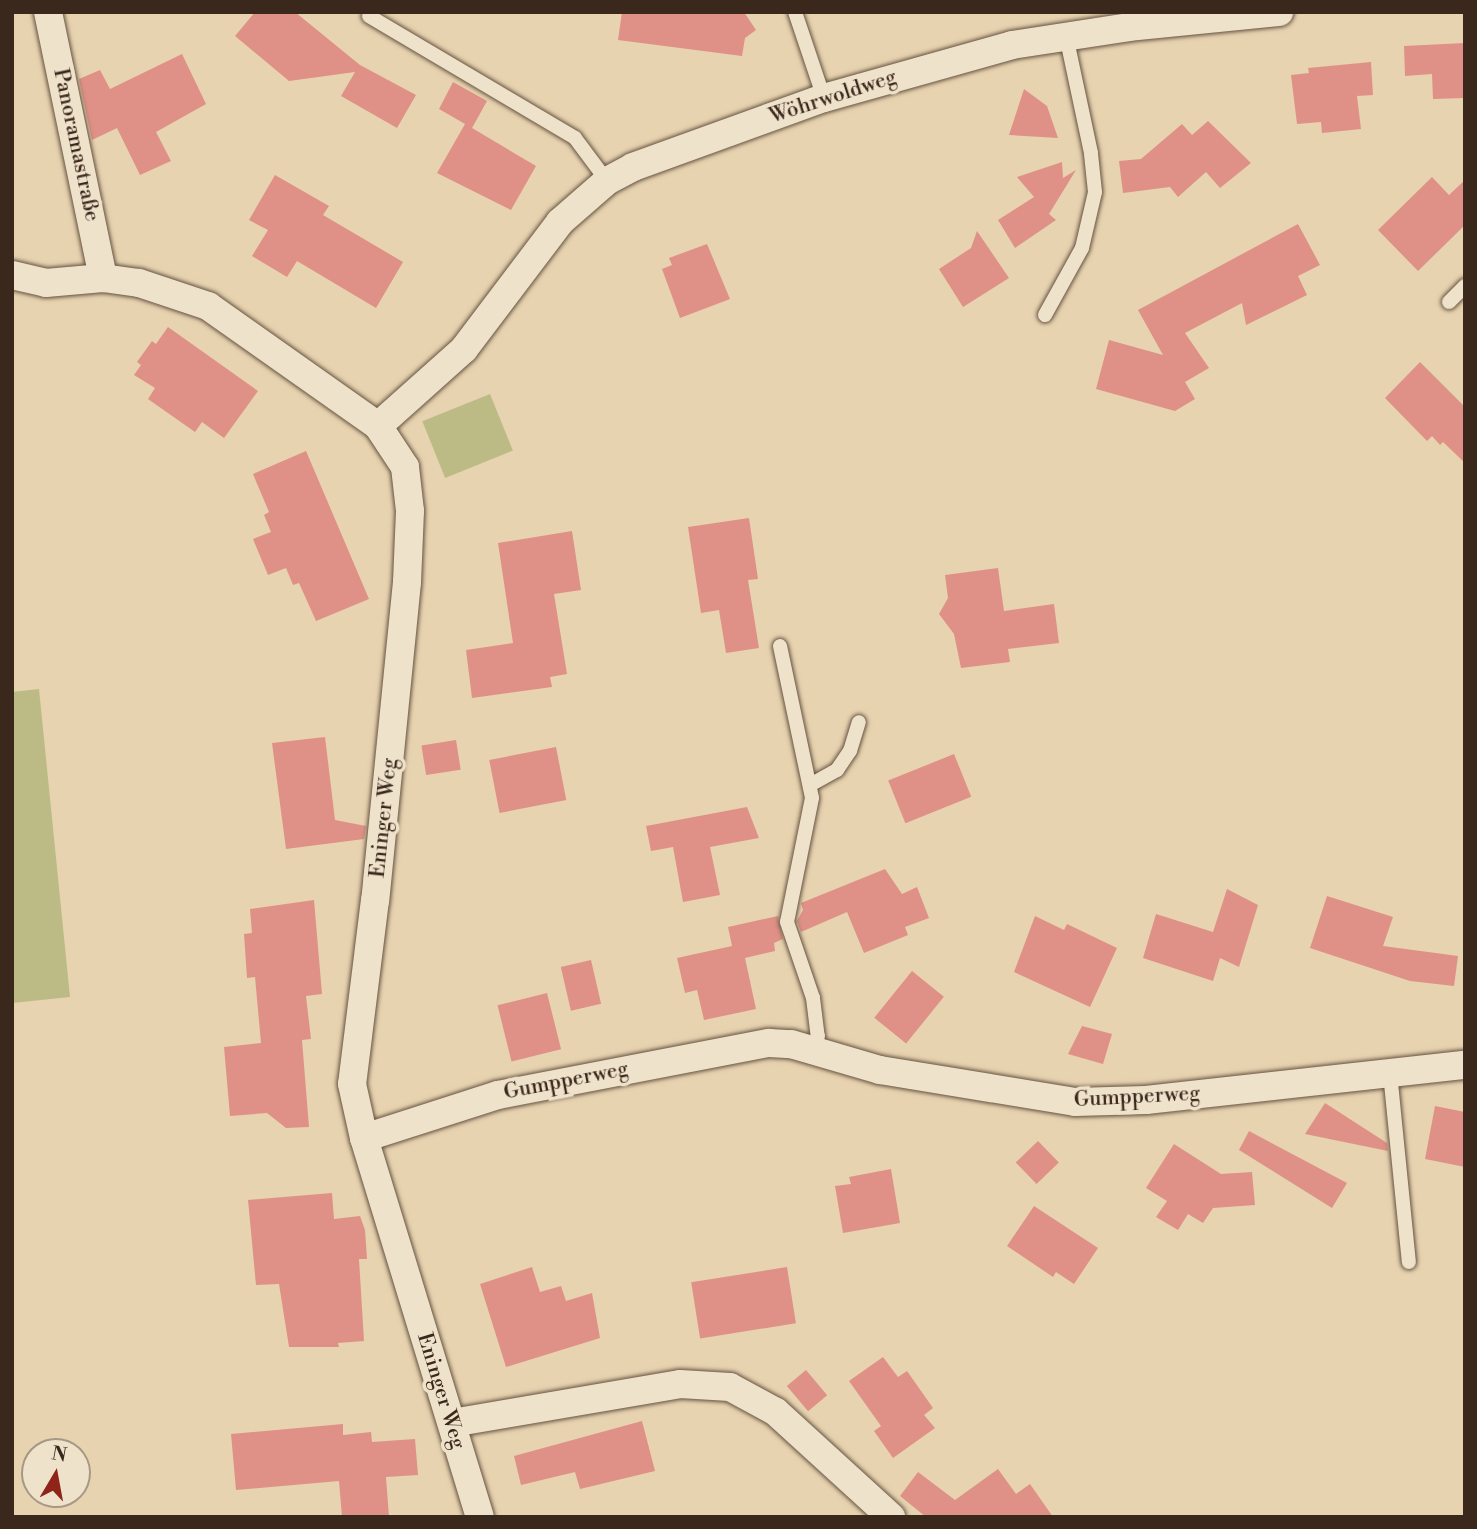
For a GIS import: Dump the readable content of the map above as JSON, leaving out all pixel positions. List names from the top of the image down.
{
  "streets": {
    "street": [
      "Wöhrwoldweg",
      "Panoramastraße",
      "Eninger Weg",
      "Gumpperweg"
    ]
  },
  "crossings": [
    ["Wöhrwoldweg", "Eninger Weg"],
    ["Panoramastraße", "Eninger Weg"],
    ["Eninger Weg", "Gumpperweg"]
  ],
  "north": "top"
}
